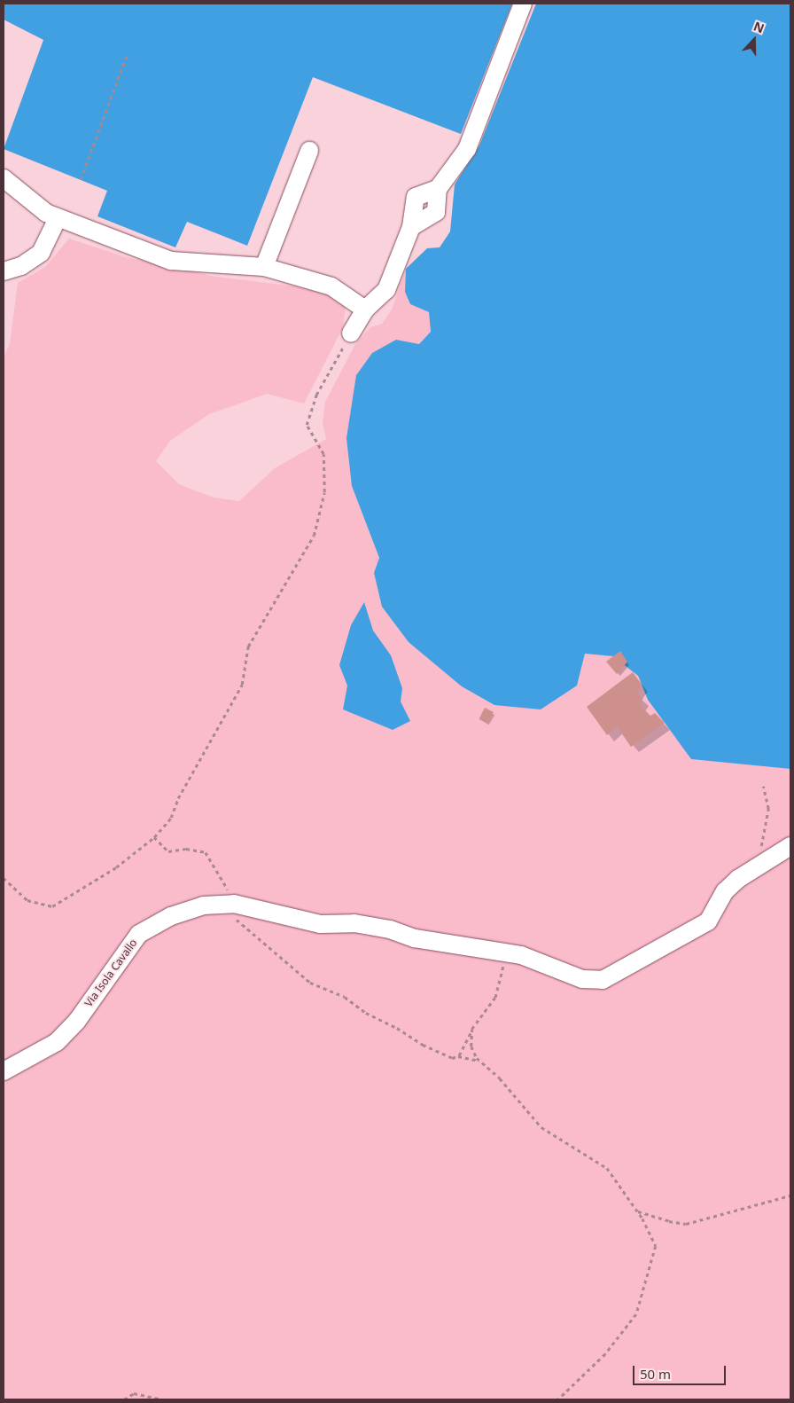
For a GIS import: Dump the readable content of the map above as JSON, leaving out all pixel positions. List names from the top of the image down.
{
  "streets": {
    "street": ["Via Isola Cavallo"]
  },
  "scale_bar": "50 m",
  "north": "top"
}
